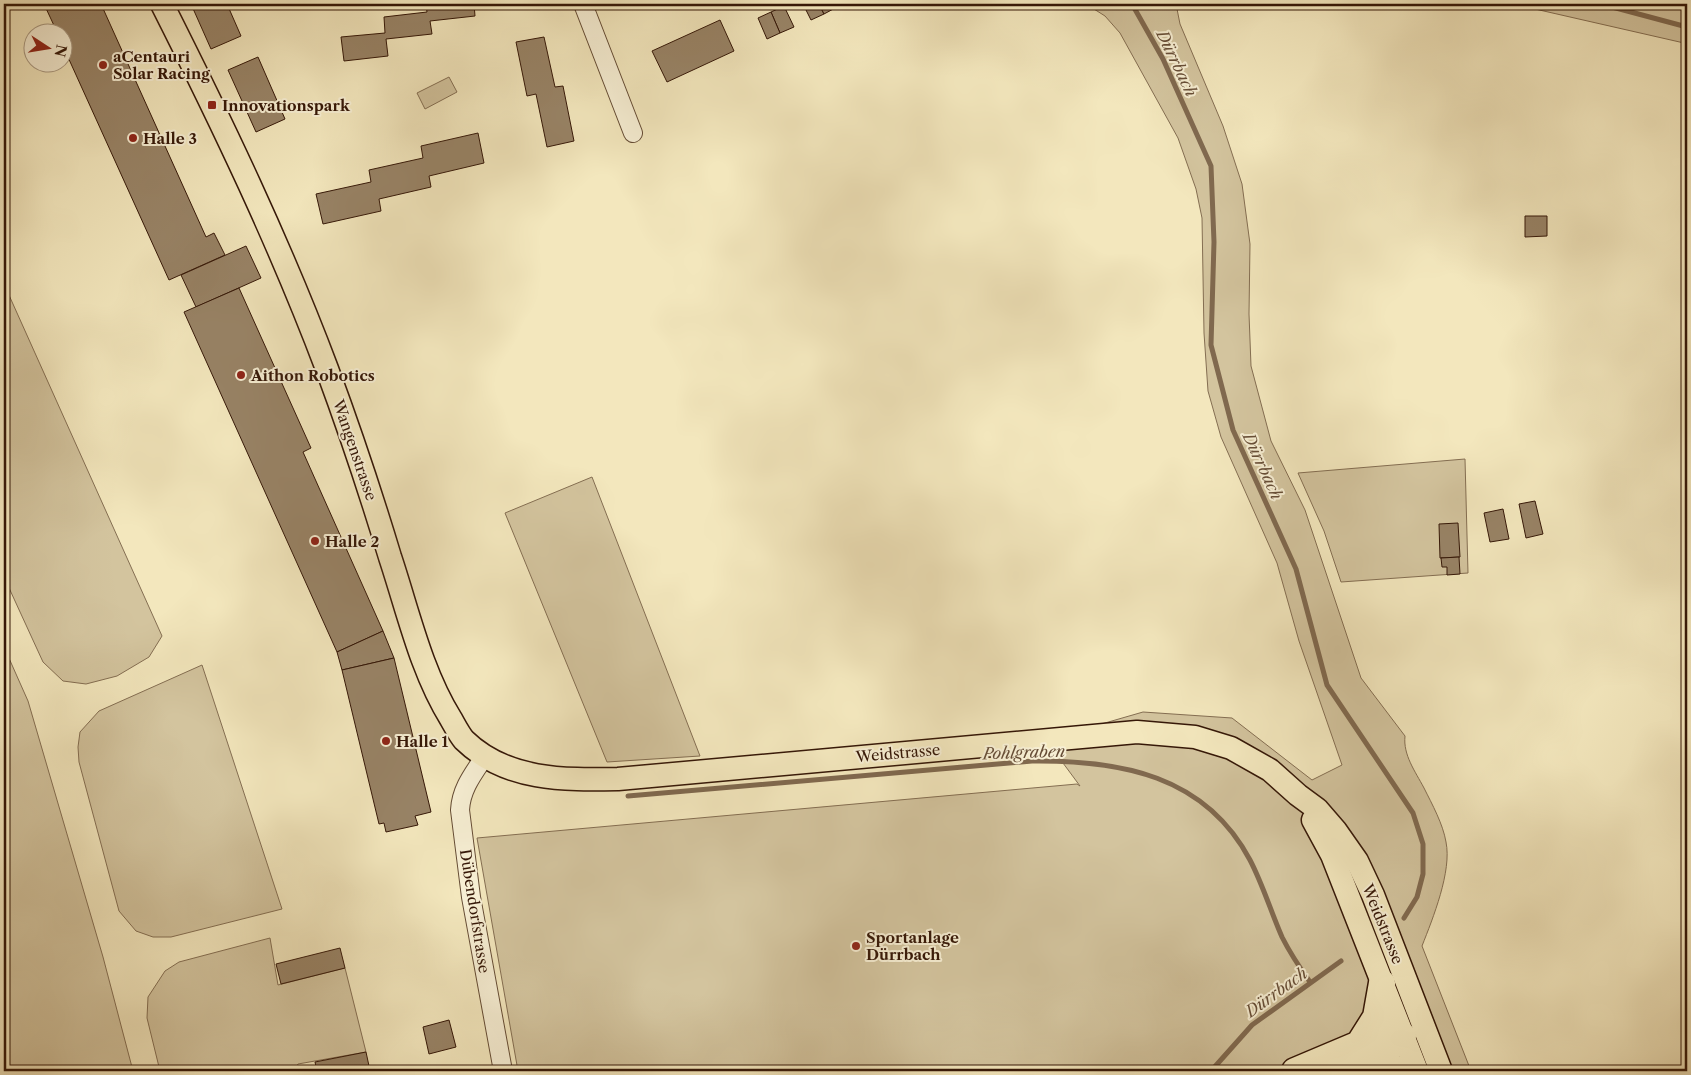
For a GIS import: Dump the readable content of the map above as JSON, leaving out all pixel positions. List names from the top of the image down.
{
  "streets": {
    "main road": ["Wangenstrasse", "Weidstrasse"],
    "street": ["Dübendorfstrasse"]
  },
  "crossings": [
    ["Wangenstrasse", "Weidstrasse"],
    ["Wangenstrasse", "Dübendorfstrasse"],
    ["Weidstrasse", "Dübendorfstrasse"]
  ],
  "water": ["Dürrbach", "Pohlgraben"],
  "places": {
    "other": [
      "aCentauri Solar Racing",
      "Halle 3",
      "Aithon Robotics",
      "Halle 2",
      "Halle 1",
      "Sportanlage Dürrbach"
    ],
    "transit": ["Innovationspark"]
  },
  "north": "right"
}
